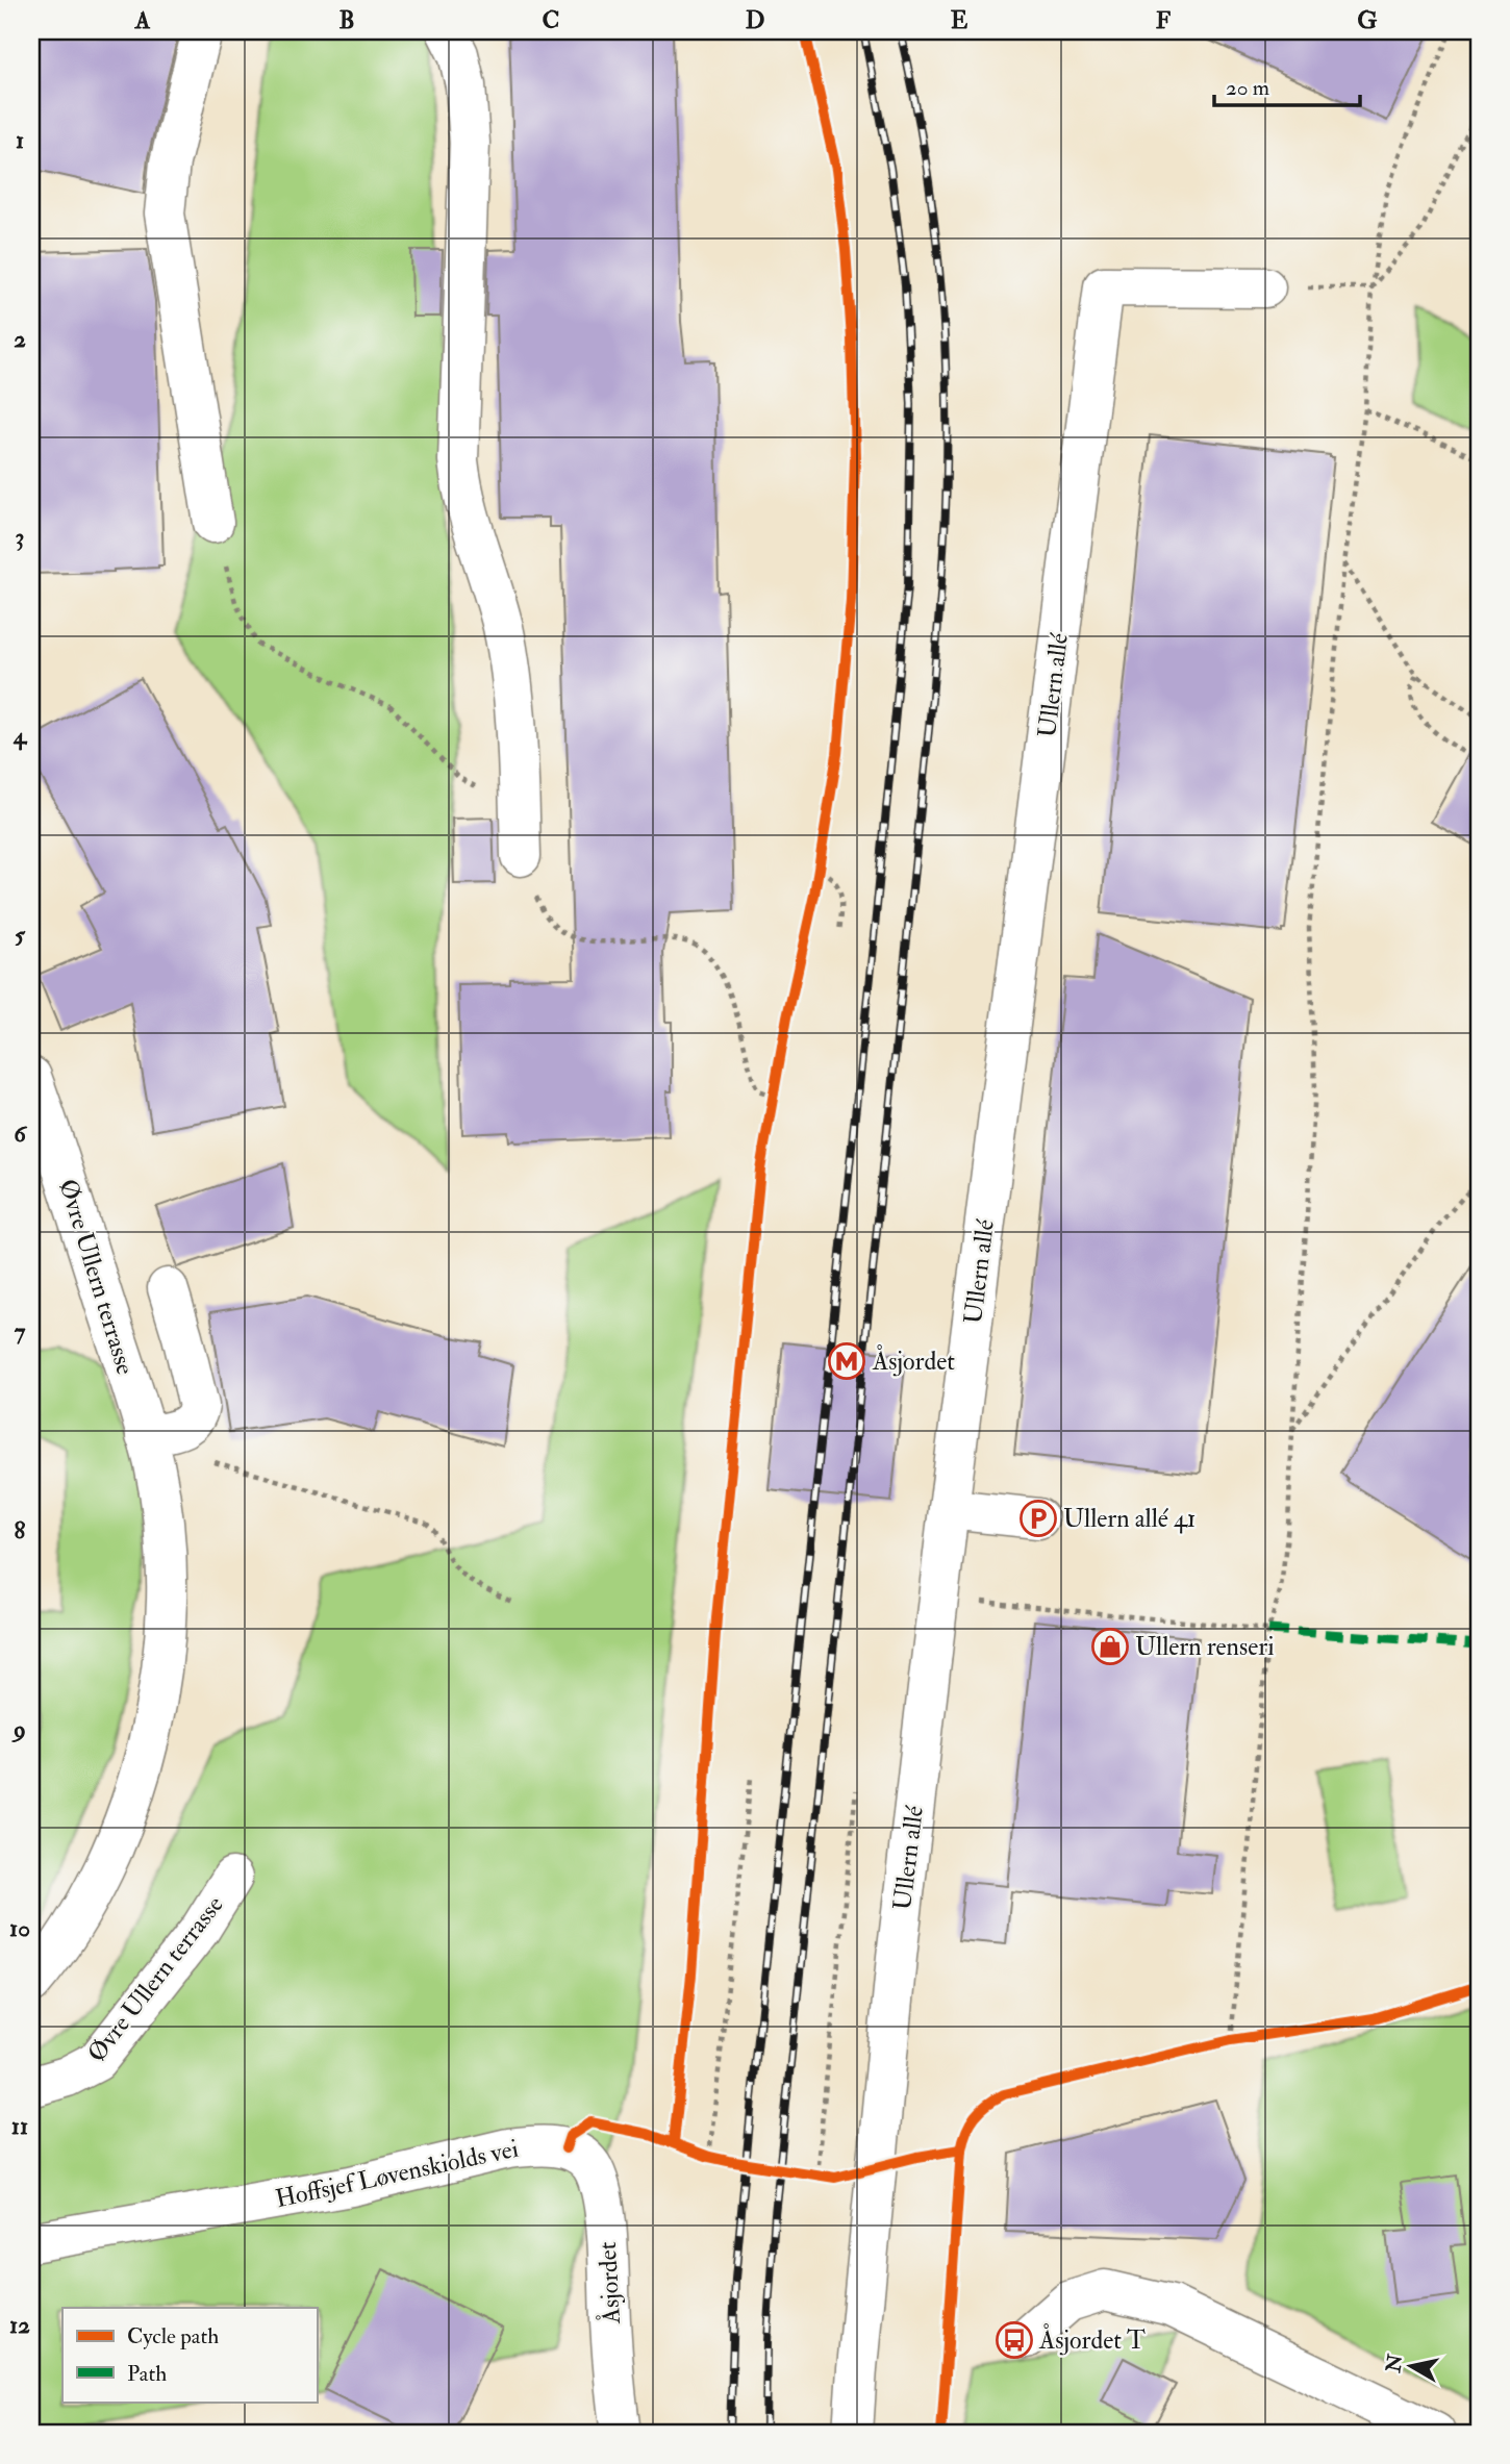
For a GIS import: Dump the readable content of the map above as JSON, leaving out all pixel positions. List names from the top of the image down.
{
  "streets": {
    "street": [
      "Ullern allé",
      "Øvre Ullern terrasse",
      "Hoffsjef Løvenskiolds vei",
      "Åsjordet"
    ]
  },
  "crossings": [
    ["Hoffsjef Løvenskiolds vei", "Åsjordet"]
  ],
  "places": {
    "metro station": ["Åsjordet"],
    "parking": ["Ullern allé 41"],
    "shop": ["Ullern renseri"],
    "bus stop": ["Åsjordet T"]
  },
  "legend": ["Cycle path", "Path"],
  "scale_bar": "20 m",
  "north": "left",
  "grid": {
    "columns": [
      "A",
      "B",
      "C",
      "D",
      "E",
      "F",
      "G"
    ],
    "rows": [
      "1",
      "2",
      "3",
      "4",
      "5",
      "6",
      "7",
      "8",
      "9",
      "10",
      "11",
      "12"
    ]
  }
}
